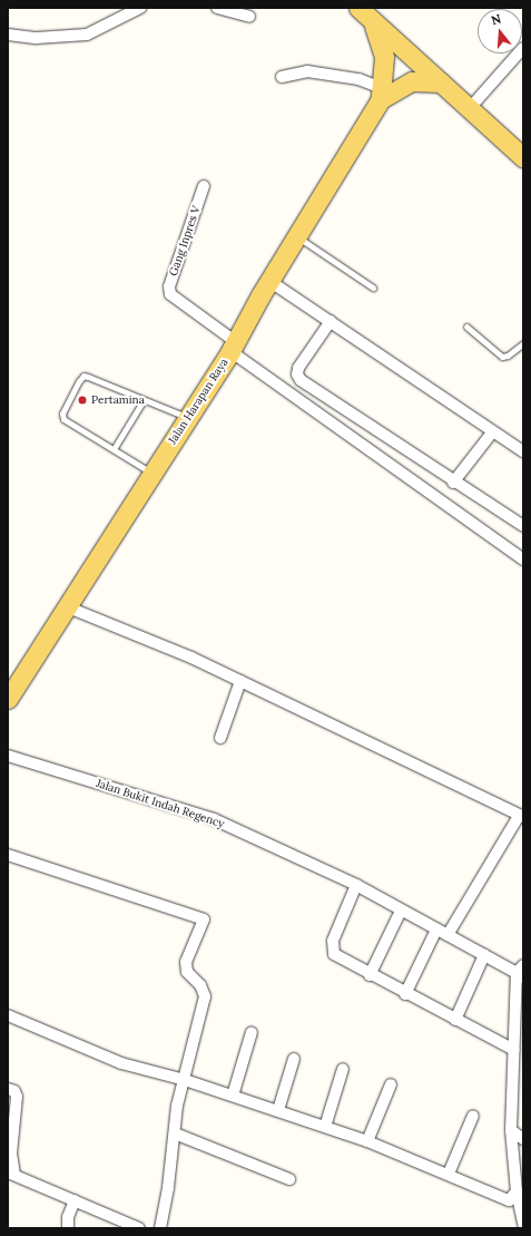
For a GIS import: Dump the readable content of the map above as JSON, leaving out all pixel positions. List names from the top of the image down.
{
  "streets": {
    "main road": ["Jalan Harapan Raya"],
    "street": ["Gang Inpres V", "Jalan Bukit Indah Regency"]
  },
  "crossings": [
    ["Gang Inpres V", "Jalan Harapan Raya"]
  ],
  "places": ["Pertamina"],
  "north": "top"
}
